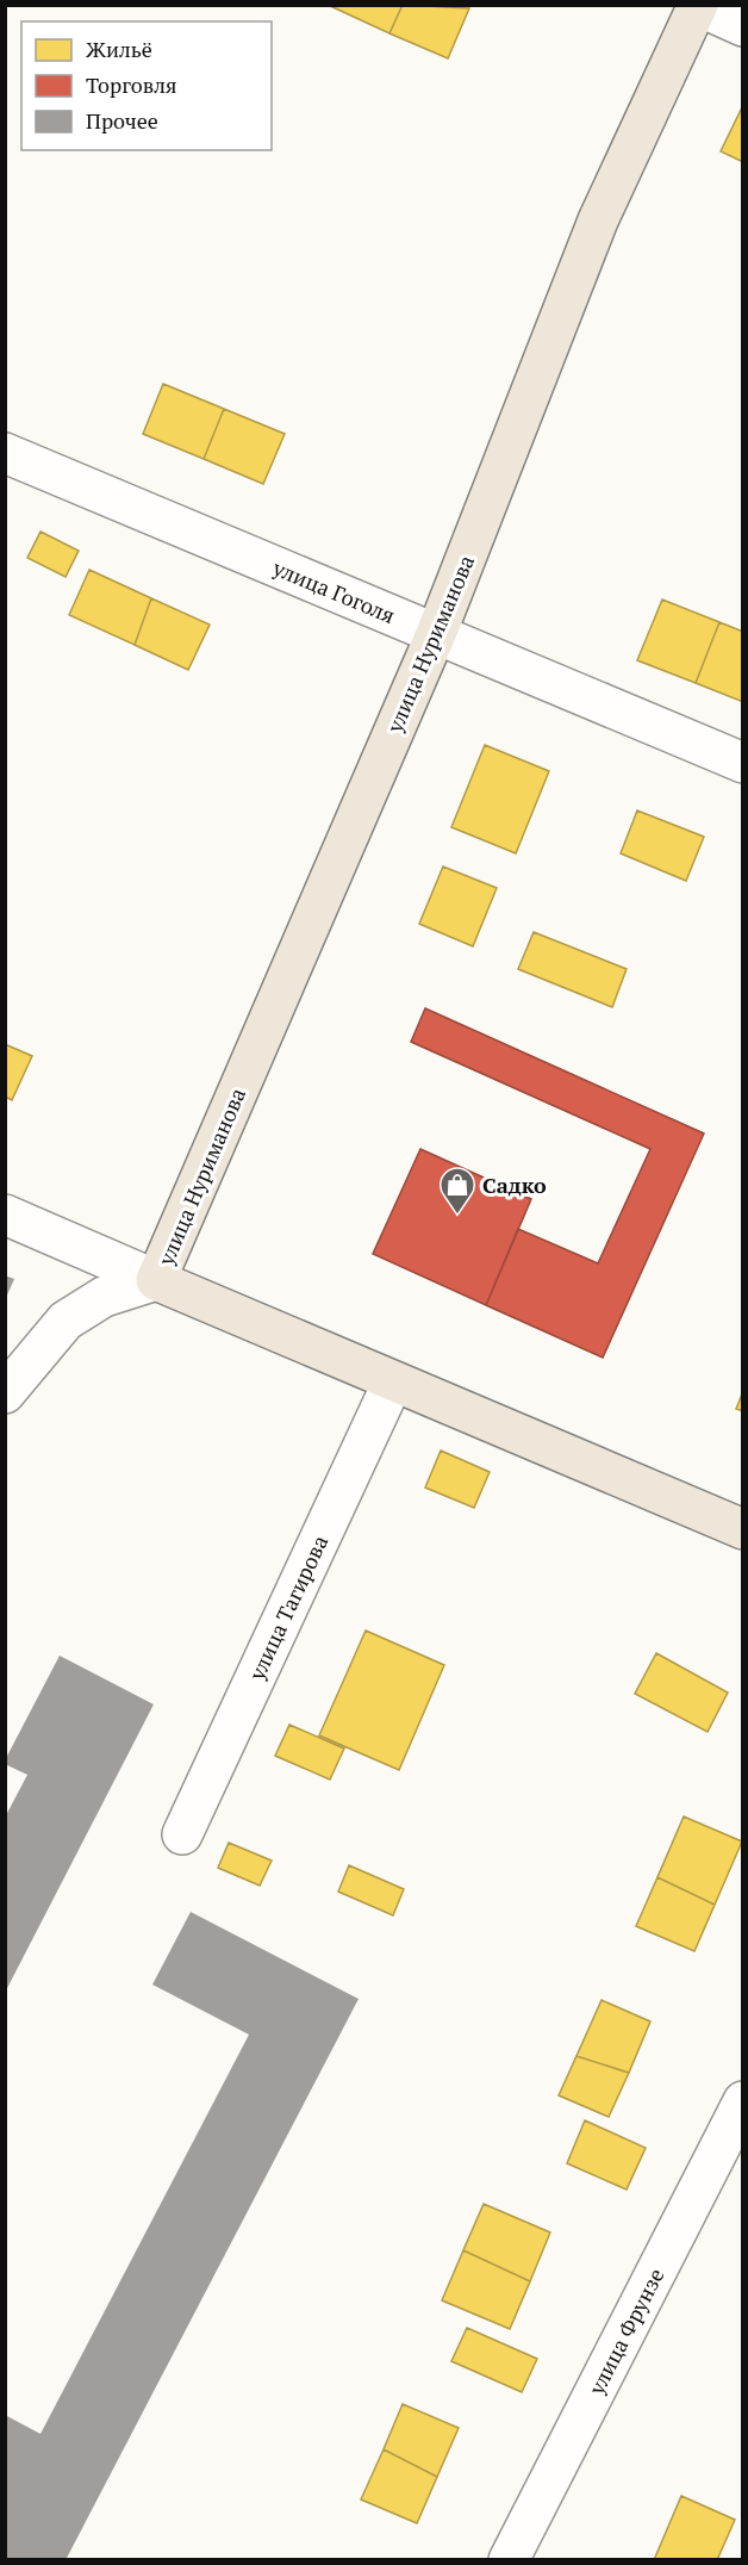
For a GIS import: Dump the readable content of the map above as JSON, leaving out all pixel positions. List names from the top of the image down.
{
  "streets": {
    "main road": ["улица Нуриманова"],
    "street": ["улица Гоголя", "улица Тагирова", "улица Фрунзе"]
  },
  "crossings": [
    ["улица Гоголя", "улица Нуриманова"],
    ["улица Нуриманова", "улица Тагирова"]
  ],
  "places": {
    "shop": ["Садко"]
  },
  "legend": ["Жильё", "Торговля", "Прочее"]
}
